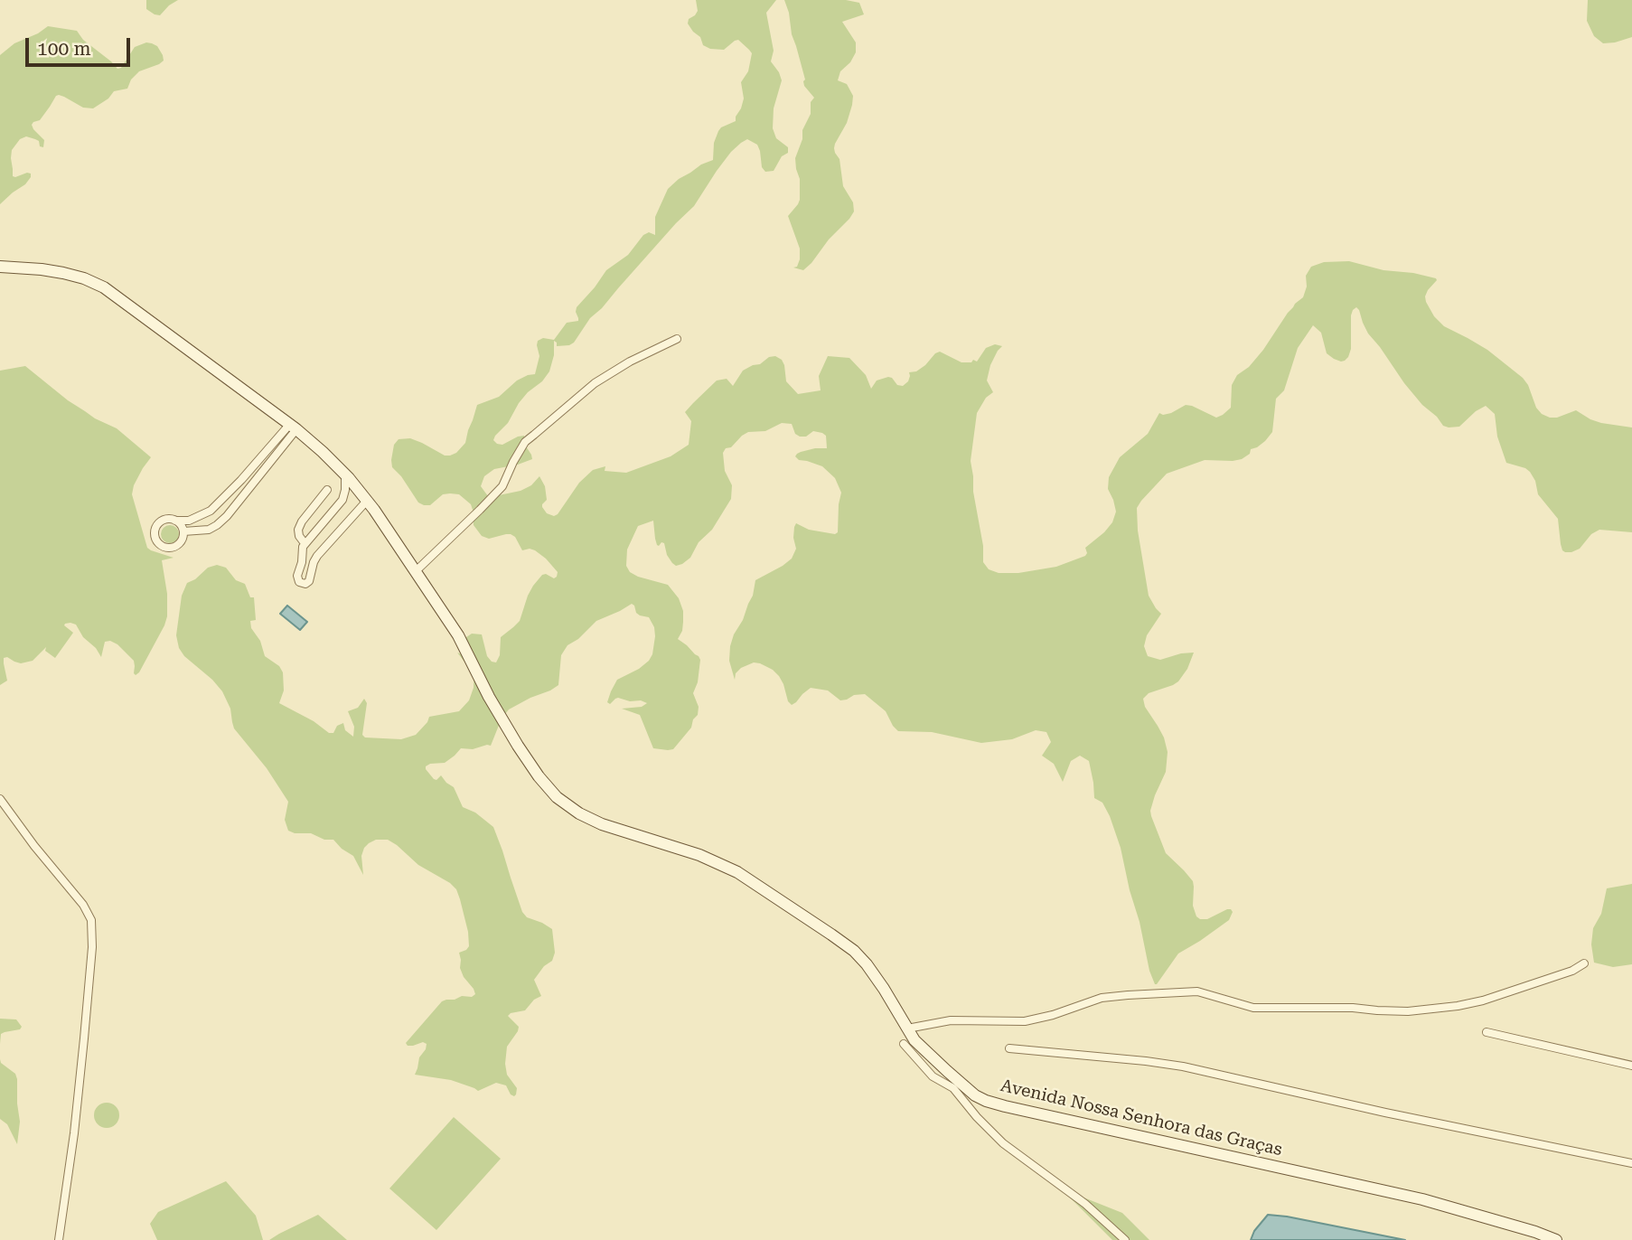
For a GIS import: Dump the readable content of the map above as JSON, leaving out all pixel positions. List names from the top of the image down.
{
  "streets": {
    "main road": ["Avenida Nossa Senhora das Graças"]
  },
  "scale_bar": "100 m"
}
